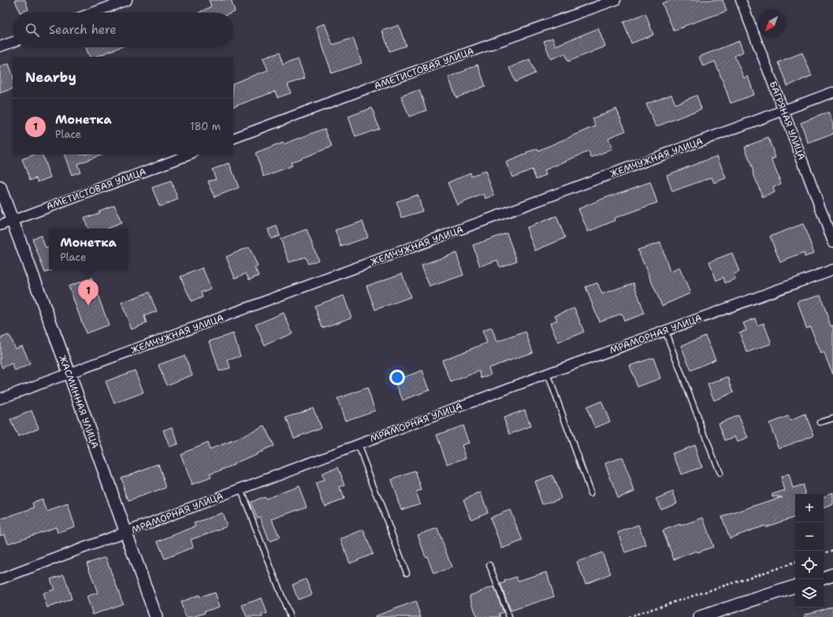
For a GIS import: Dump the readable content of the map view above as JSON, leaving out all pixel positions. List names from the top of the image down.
{
  "streets": {
    "street": [
      "АМЕТИСТОВАЯ УЛИЦА",
      "БАГРЯНАЯ УЛИЦА",
      "ЖЕМЧУЖНАЯ УЛИЦА",
      "МРАМОРНАЯ УЛИЦА",
      "ЖАСМИННАЯ УЛИЦА"
    ]
  },
  "crossings": [
    ["АМЕТИСТОВАЯ УЛИЦА", "ЖАСМИННАЯ УЛИЦА"],
    ["БАГРЯНАЯ УЛИЦА", "ЖЕМЧУЖНАЯ УЛИЦА"],
    ["ЖЕМЧУЖНАЯ УЛИЦА", "ЖАСМИННАЯ УЛИЦА"],
    ["МРАМОРНАЯ УЛИЦА", "ЖАСМИННАЯ УЛИЦА"]
  ],
  "north": "bottom left",
  "page": {
    "search": "Search here",
    "heading": "Nearby",
    "list": [
      {
        "mark": "1",
        "name": "Монетка",
        "note": "Place",
        "value": "180 m"
      }
    ],
    "popup": ["Монетка", "Place"],
    "pins": "1",
    "map_buttons": ["+", "−"]
  }
}
